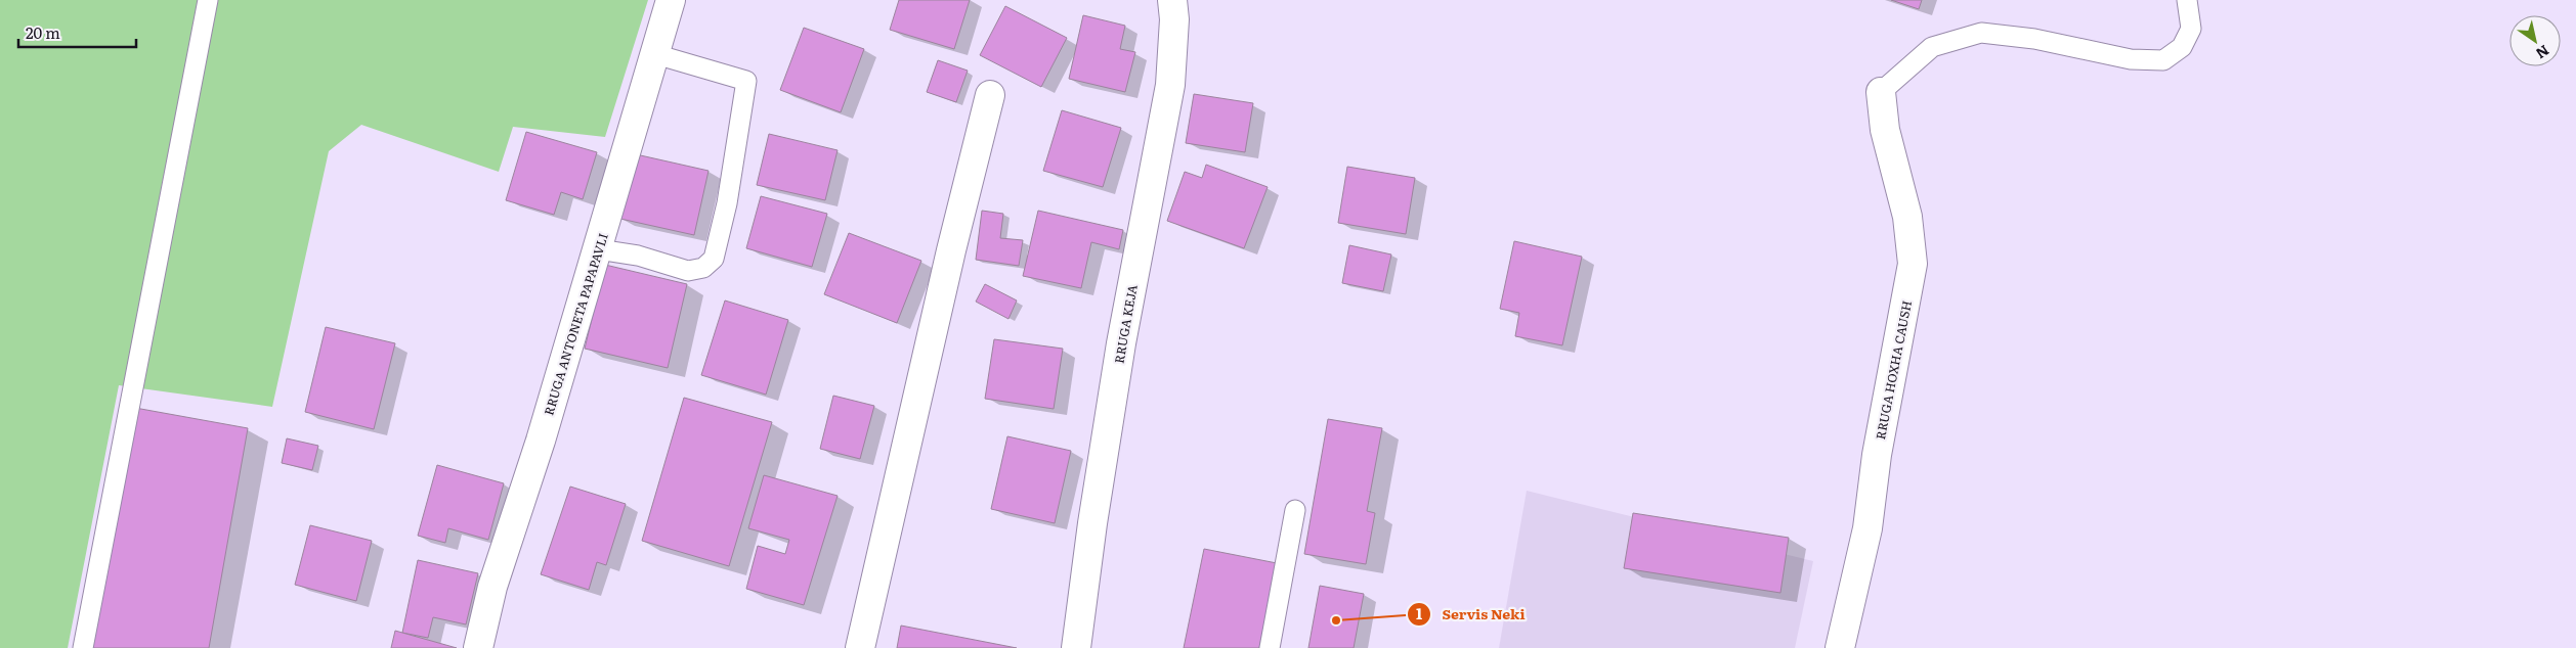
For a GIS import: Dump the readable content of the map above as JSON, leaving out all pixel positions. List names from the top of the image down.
{
  "streets": {
    "street": ["RRUGA ANTONETA PAPAPAVLI", "RRUGA KEJA", "RRUGA HOXHA CAUSH"]
  },
  "places": ["Servis Neki"],
  "scale_bar": "20 m",
  "north": "bottom right"
}
